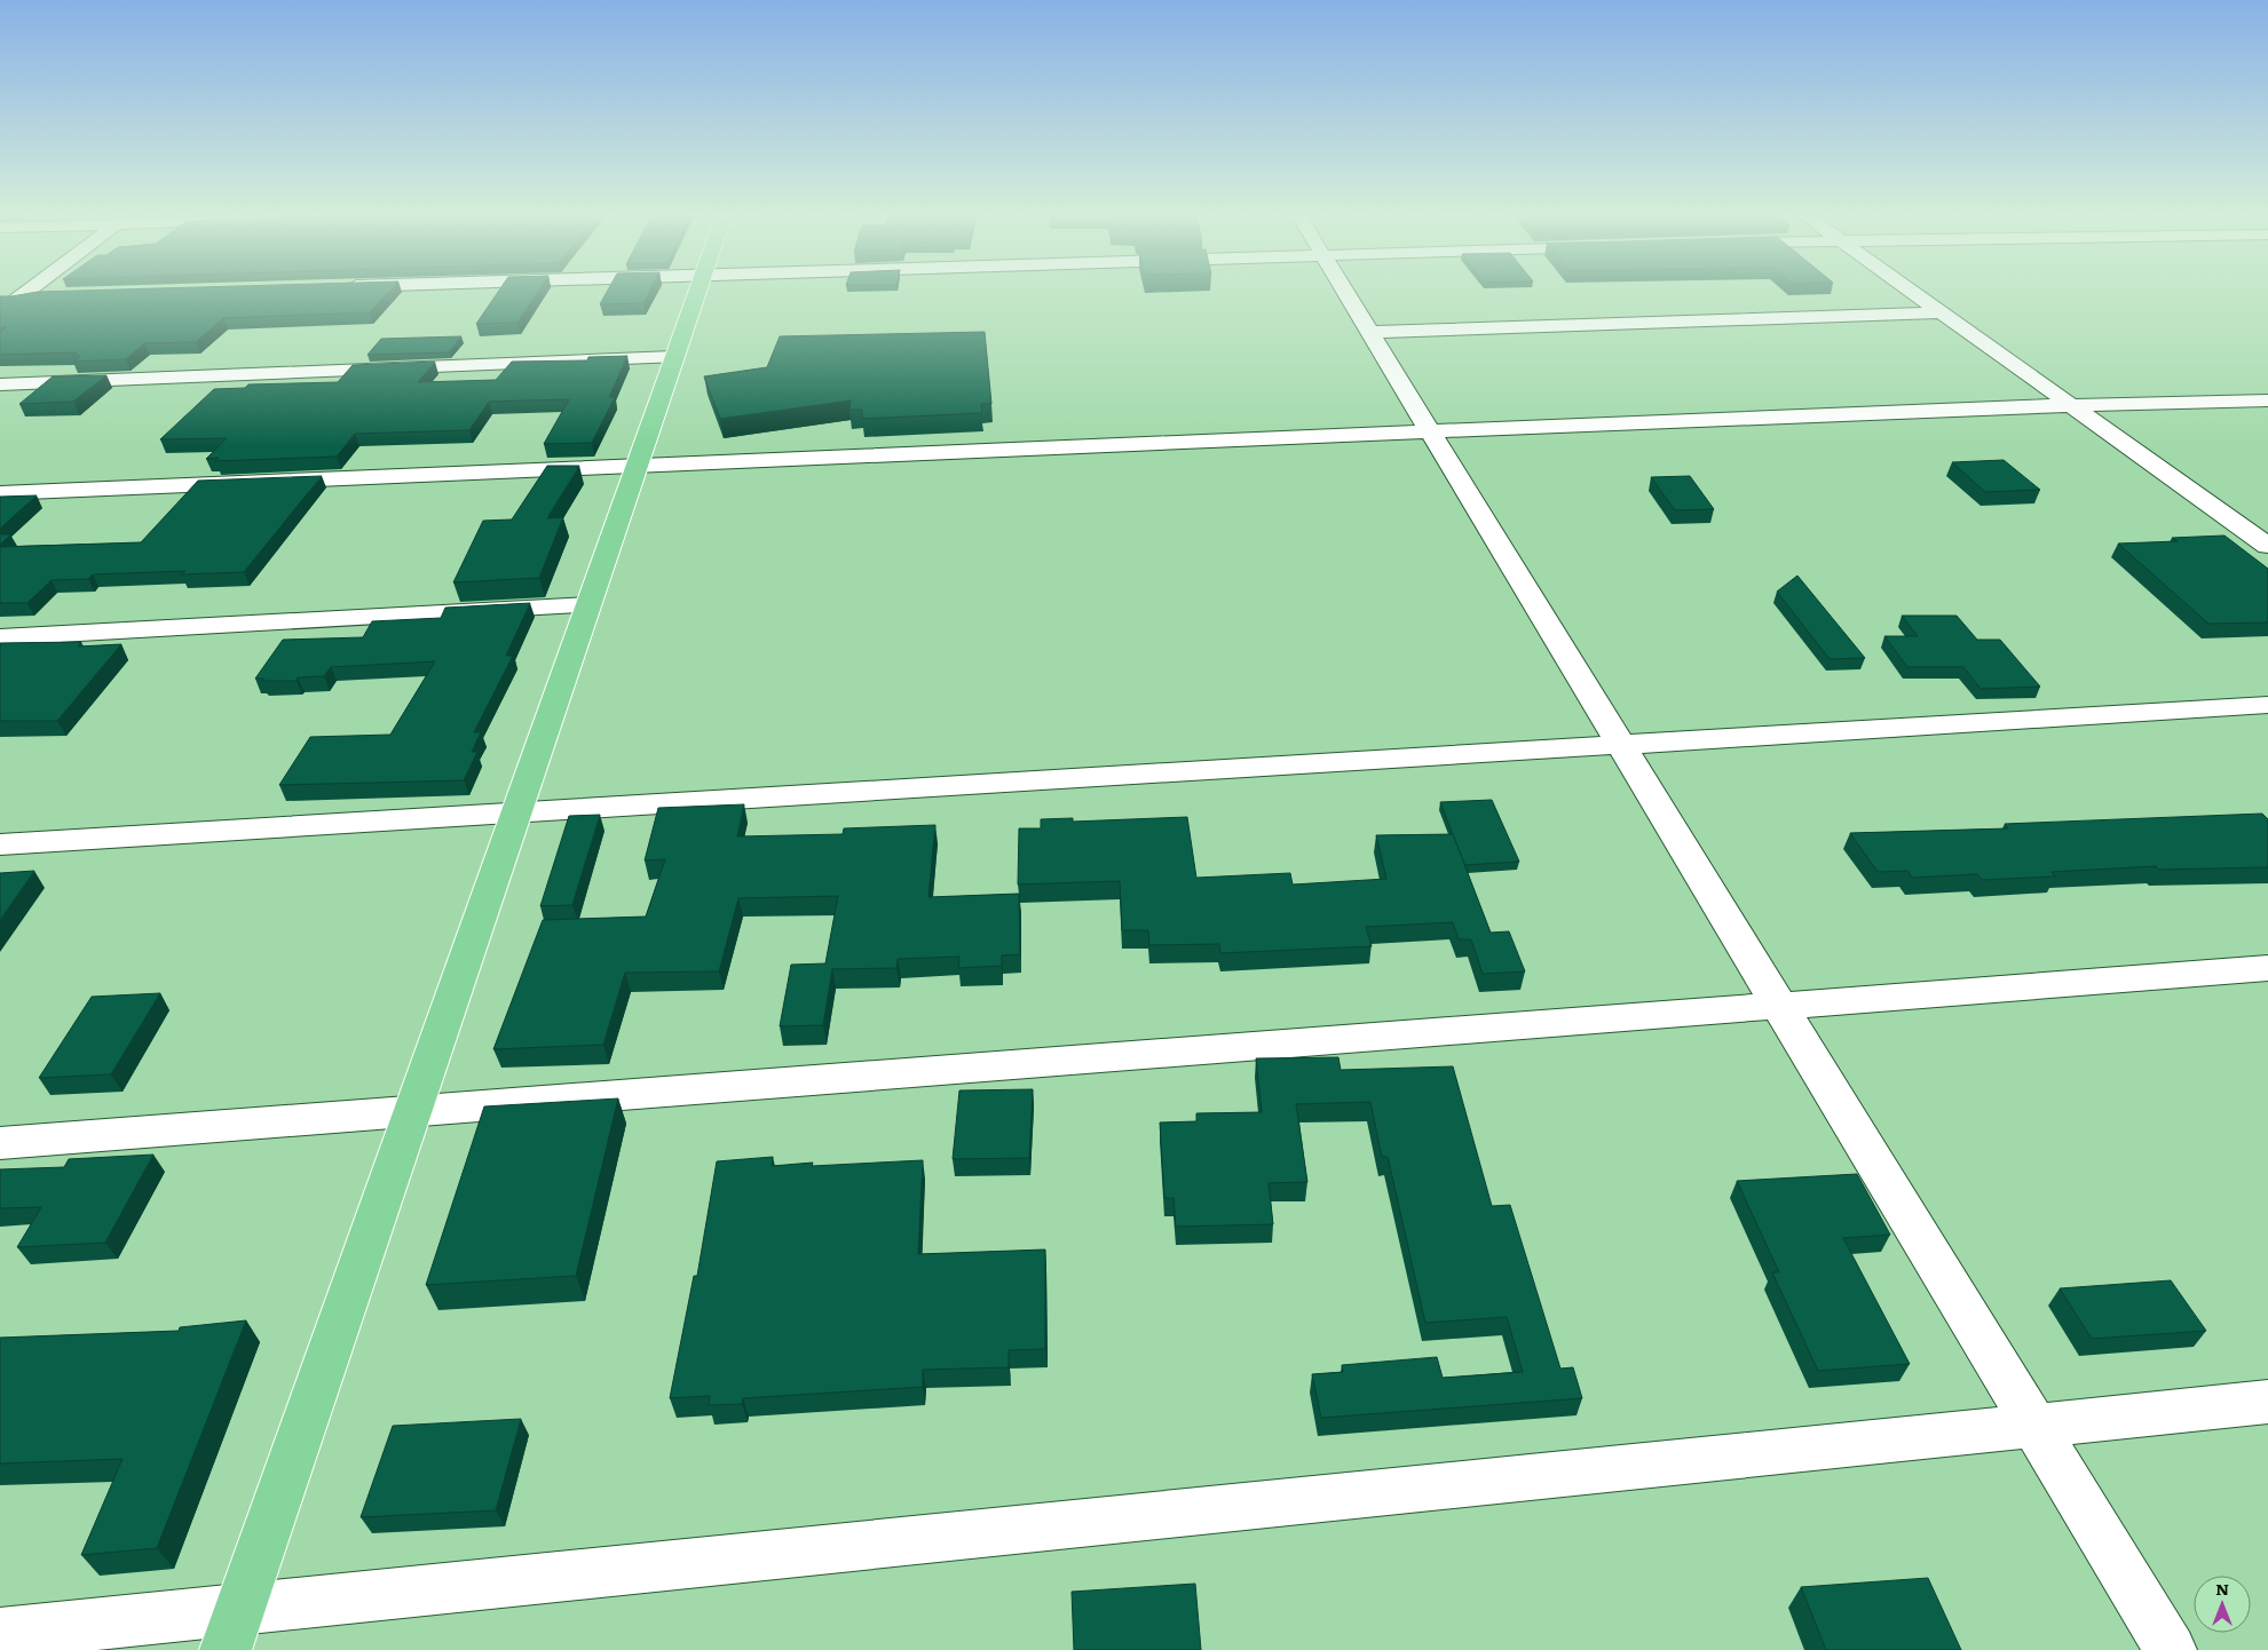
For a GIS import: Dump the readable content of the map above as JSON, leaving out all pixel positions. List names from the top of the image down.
{
  "north": "top"
}
